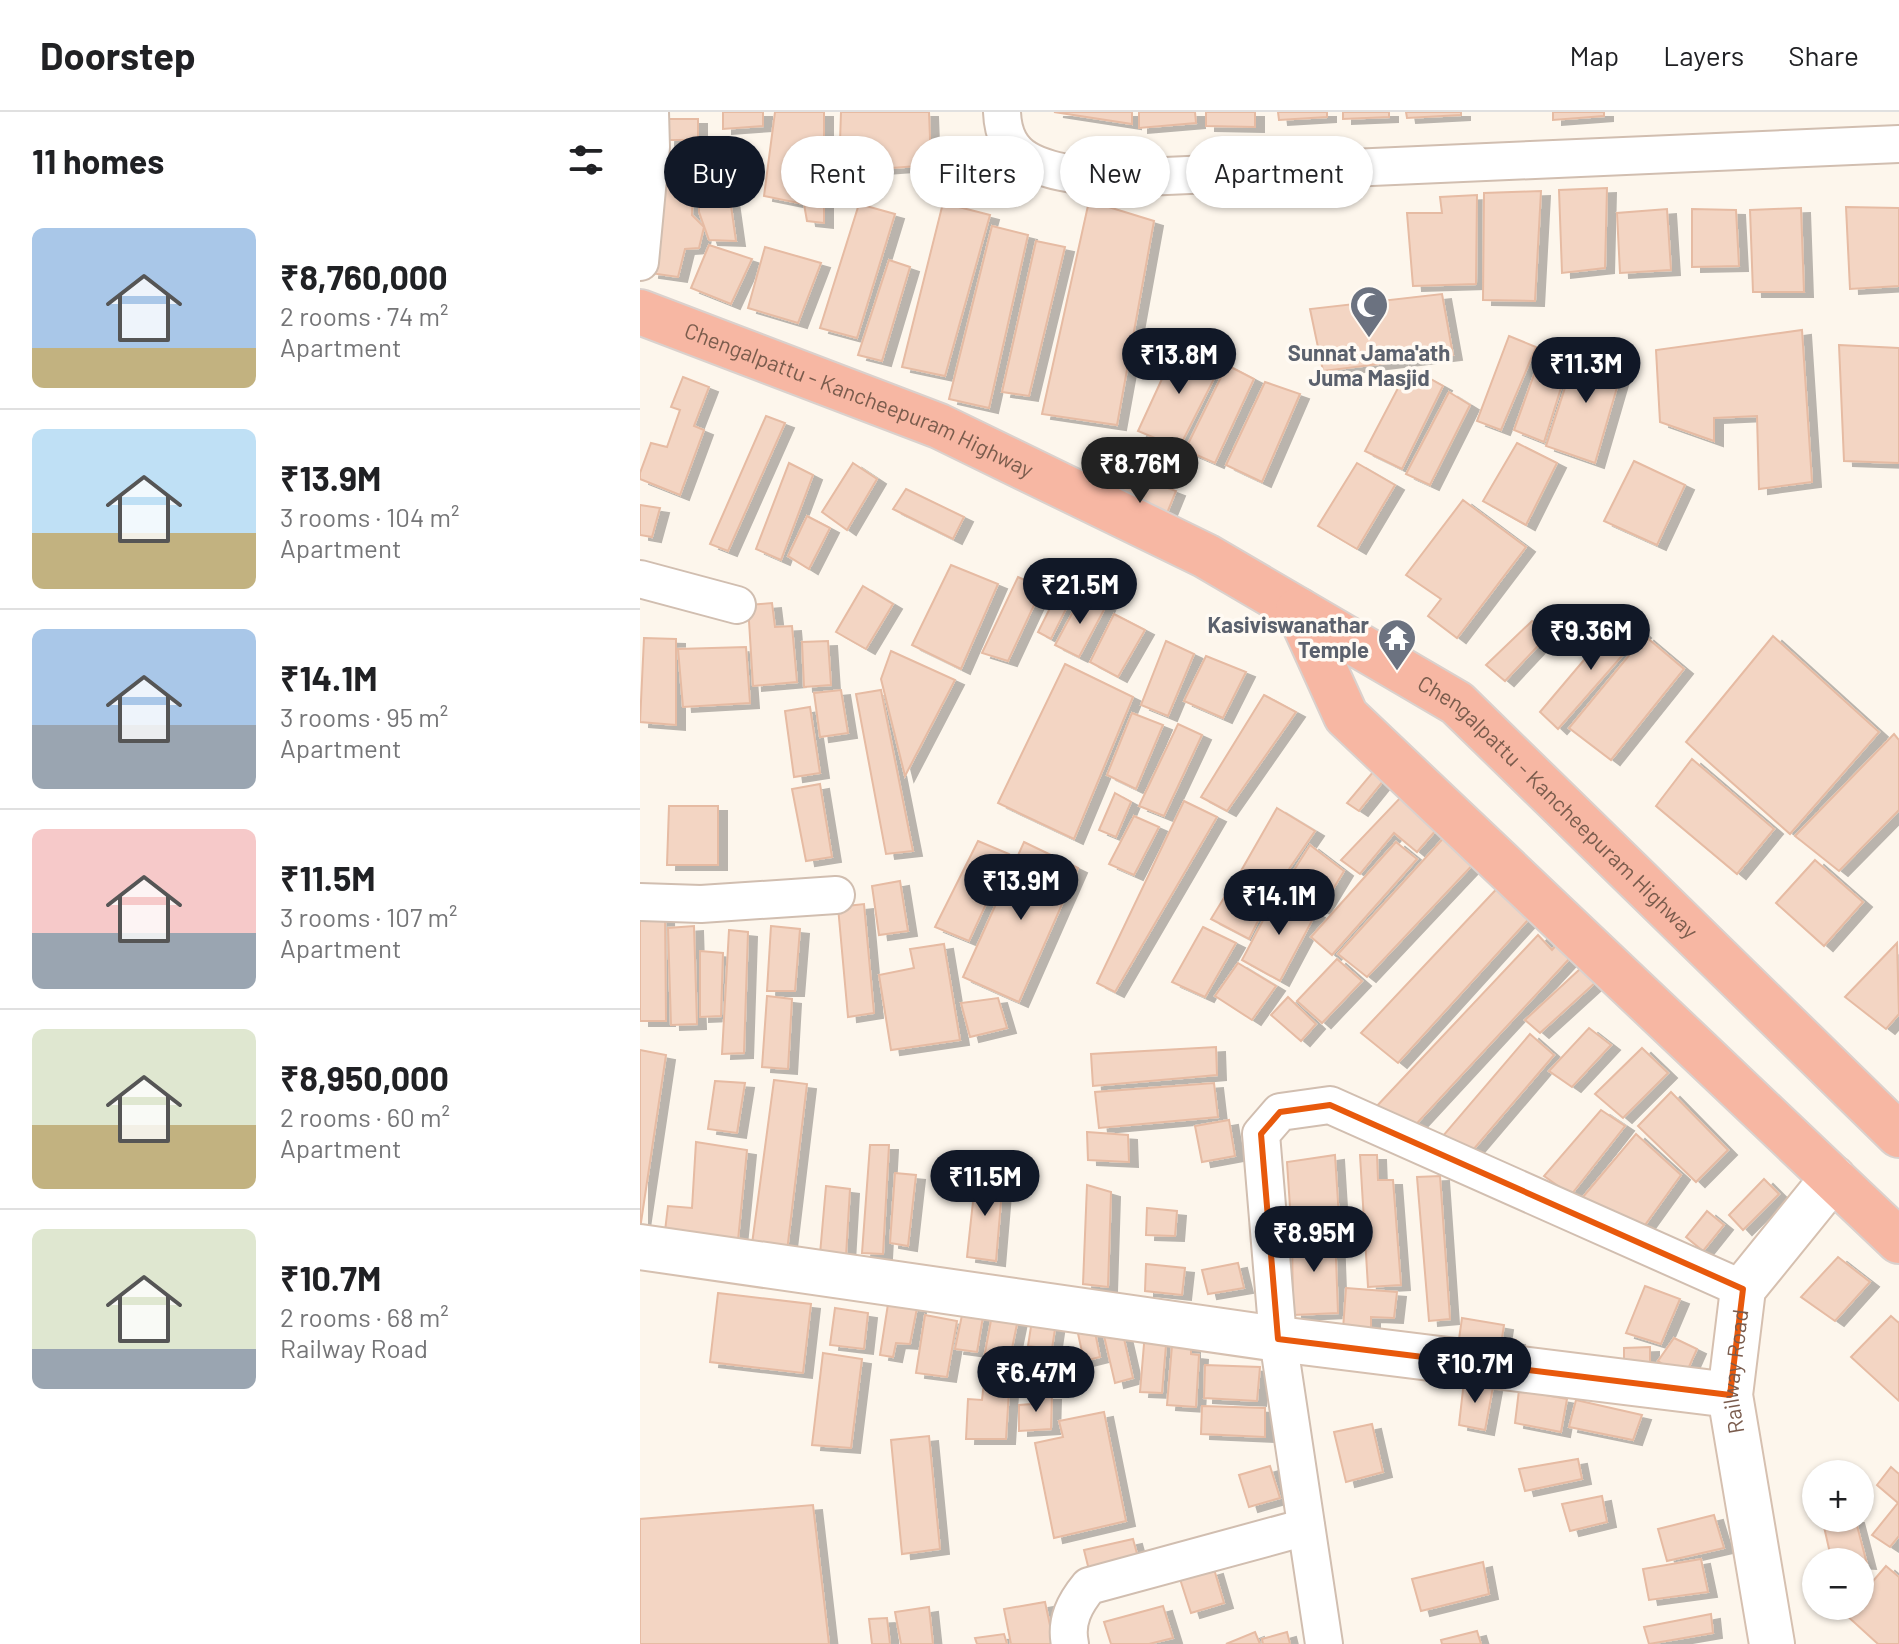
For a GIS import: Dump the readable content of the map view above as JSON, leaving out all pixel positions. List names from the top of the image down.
{
  "streets": {
    "highway": ["Chengalpattu - Kancheepuram Highway"],
    "street": ["Railway Road"]
  },
  "places": {
    "mosque": ["Sunnat Jama'ath Juma Masjid"],
    "temple": ["Kasiviswanathar Temple"]
  },
  "page": {
    "header": "Doorstep",
    "nav": ["Map", "Layers", "Share"],
    "heading": "11 homes",
    "chip": [
      "Buy",
      "Rent",
      "Filters",
      "New",
      "Apartment"
    ],
    "list": [
      {
        "name": "₹8,760,000",
        "note": "2 rooms · 74 m² · Apartment"
      },
      {
        "name": "₹13.9M",
        "note": "3 rooms · 104 m² · Apartment"
      },
      {
        "name": "₹14.1M",
        "note": "3 rooms · 95 m² · Apartment"
      },
      {
        "name": "₹11.5M",
        "note": "3 rooms · 107 m² · Apartment"
      },
      {
        "name": "₹8,950,000",
        "note": "2 rooms · 60 m² · Apartment"
      },
      {
        "name": "₹10.7M",
        "note": "2 rooms · 68 m² · Railway Road"
      }
    ],
    "price": [
      "₹13.8M",
      "₹11.3M",
      "₹8.76M",
      "₹21.5M",
      "₹9.36M",
      "₹13.9M",
      "₹14.1M",
      "₹11.5M",
      "₹8.95M",
      "₹10.7M",
      "₹6.47M"
    ],
    "map_buttons": ["+", "−"]
  }
}
